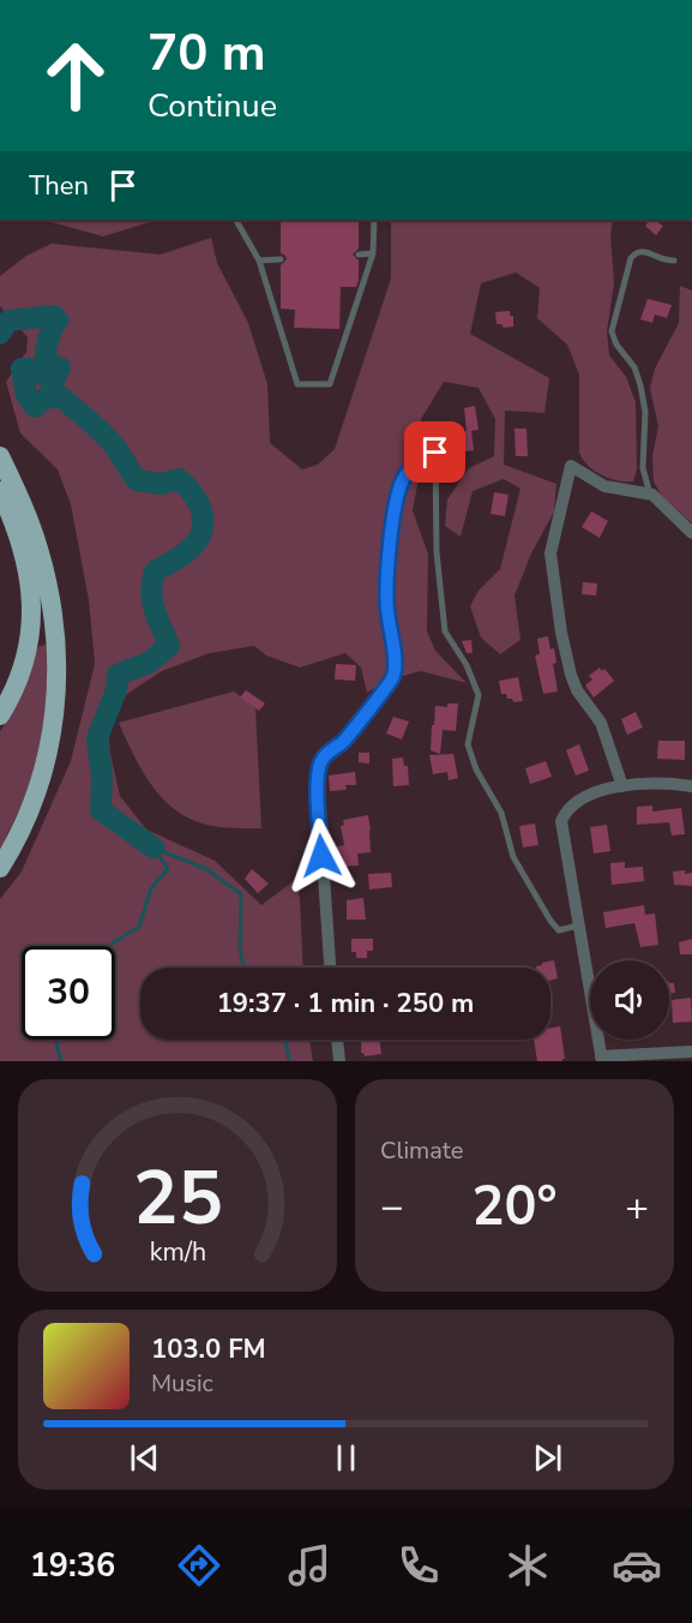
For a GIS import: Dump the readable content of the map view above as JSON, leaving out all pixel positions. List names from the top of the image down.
{
  "page": {
    "turn": ["70 m", "Continue"],
    "then": "Then",
    "limit": "30",
    "trip": "19:37 · 1 min · 250 m",
    "tile": "Climate",
    "heat": ["−", "20°", "+"],
    "song": ["103.0 FM", "Music"],
    "tabs": "19:36",
    "gauge": ["25", "km/h"]
  }
}
